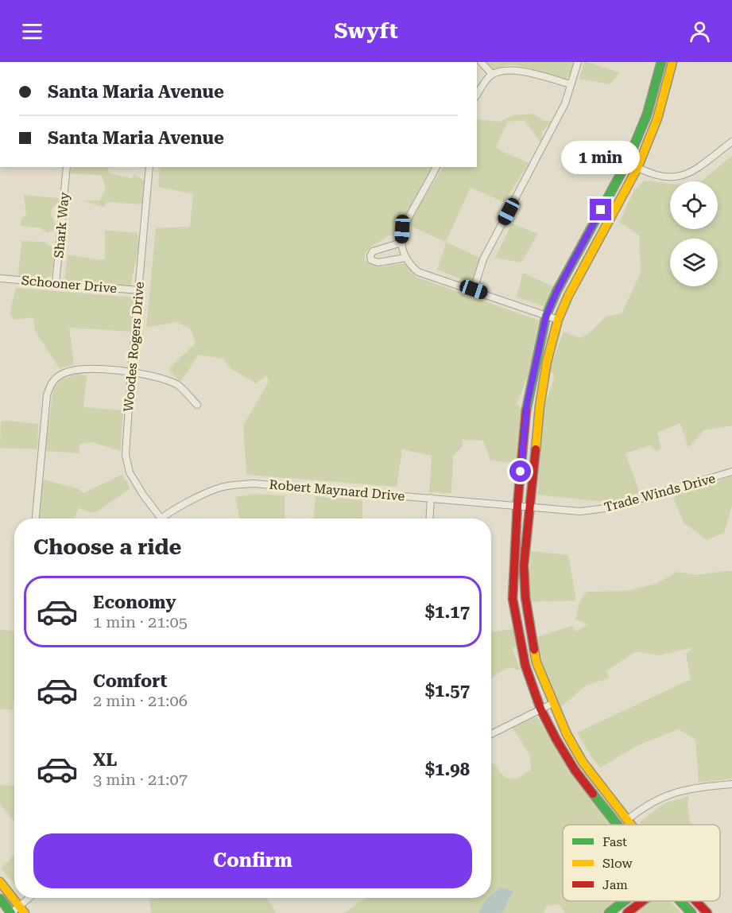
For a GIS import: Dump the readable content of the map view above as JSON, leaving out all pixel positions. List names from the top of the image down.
{
  "streets": {
    "street": [
      "Shark Way",
      "Schooner Drive",
      "Woodes Rogers Drive",
      "Robert Maynard Drive",
      "Trade Winds Drive"
    ]
  },
  "crossings": [
    ["Shark Way", "Schooner Drive"],
    ["Schooner Drive", "Woodes Rogers Drive"],
    ["Woodes Rogers Drive", "Robert Maynard Drive"],
    ["Robert Maynard Drive", "Trade Winds Drive"]
  ],
  "legend": ["Fast", "Slow", "Jam"],
  "page": {
    "header": "Swyft",
    "banner": ["Santa Maria Avenue", "Santa Maria Avenue"],
    "bubble": "1 min",
    "heading": "Choose a ride",
    "list": [
      {
        "name": "Economy",
        "note": "1 min · 21:05",
        "value": "$1.17"
      },
      {
        "name": "Comfort",
        "note": "2 min · 21:06",
        "value": "$1.57"
      },
      {
        "name": "XL",
        "note": "3 min · 21:07",
        "value": "$1.98"
      }
    ],
    "buttons": "Confirm"
  }
}
